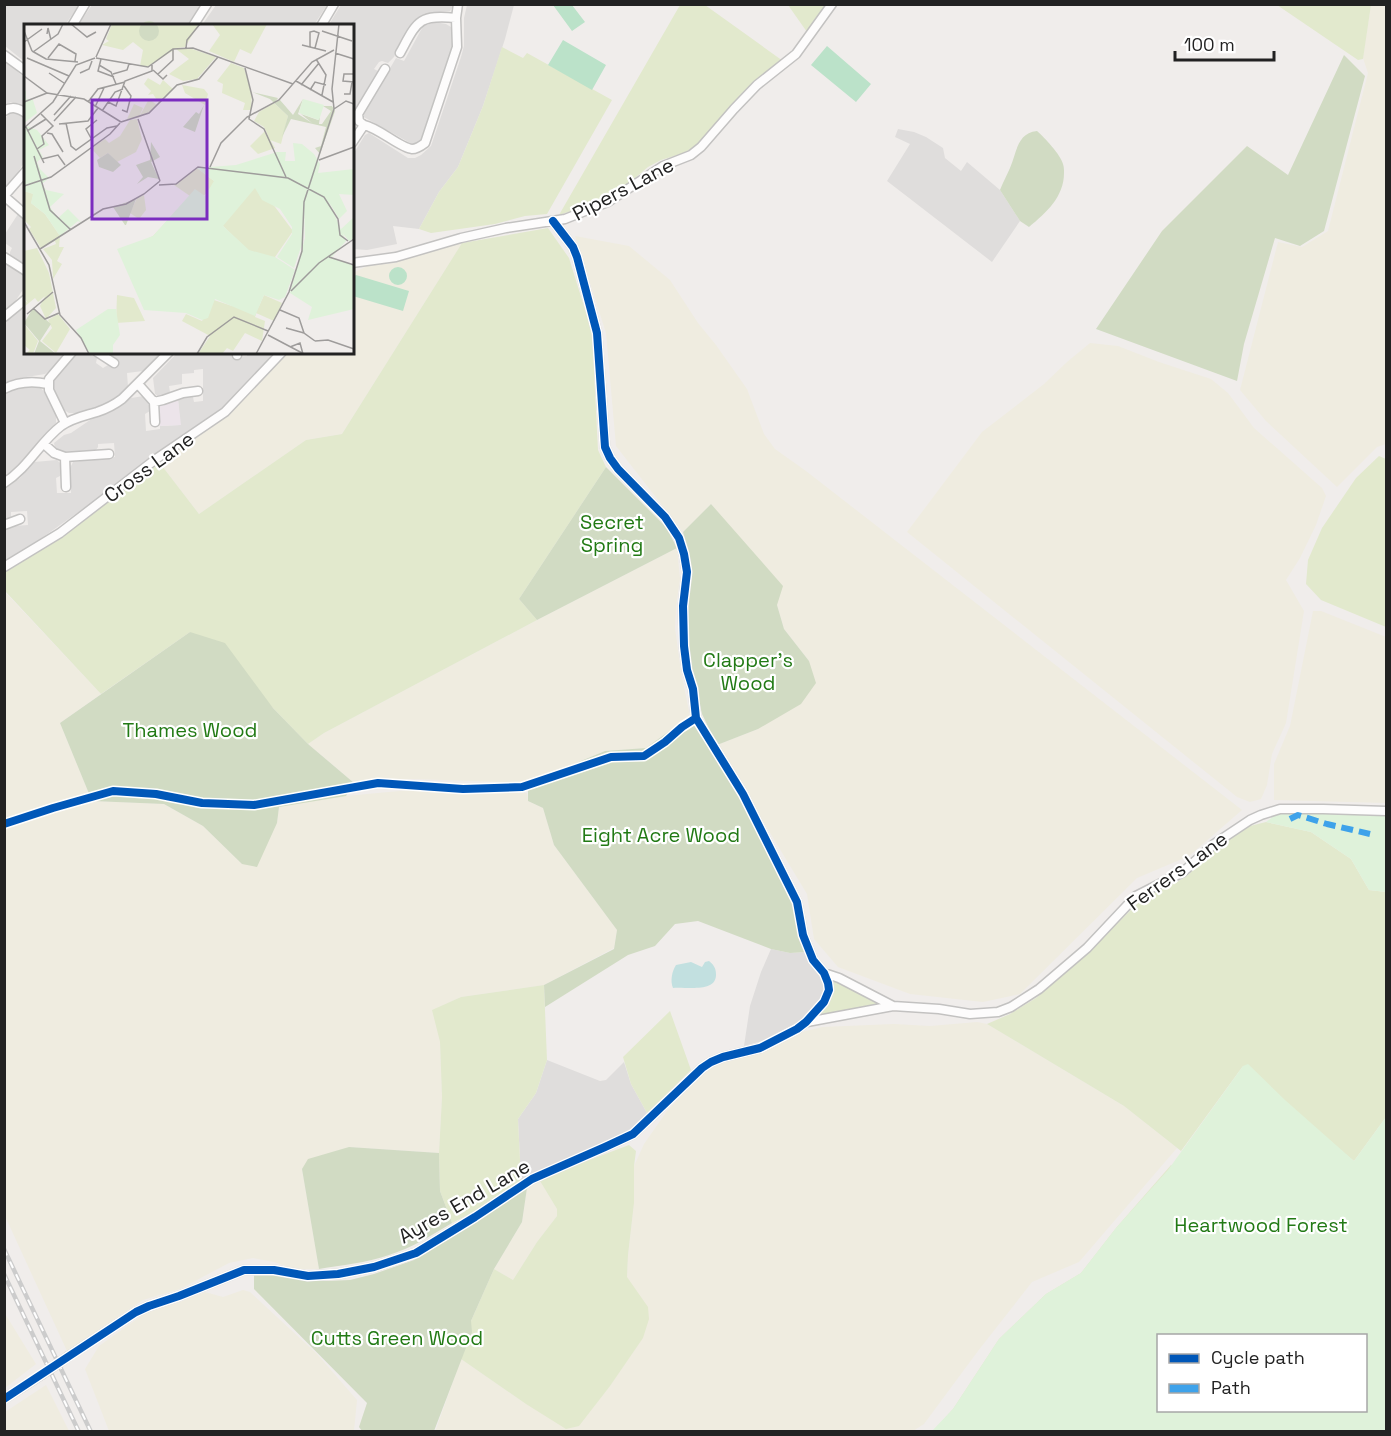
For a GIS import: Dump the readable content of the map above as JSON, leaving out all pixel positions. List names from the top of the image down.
{
  "streets": {
    "street": [
      "Pipers Lane",
      "Cross Lane",
      "Ferrers Lane",
      "Ayres End Lane"
    ]
  },
  "crossings": [
    ["Ferrers Lane", "Ayres End Lane"]
  ],
  "parks": [
    "Secret Spring",
    "Clapper's Wood",
    "Thames Wood",
    "Eight Acre Wood",
    "Heartwood Forest",
    "Cutts Green Wood"
  ],
  "legend": ["Cycle path", "Path"],
  "scale_bar": "100 m"
}
